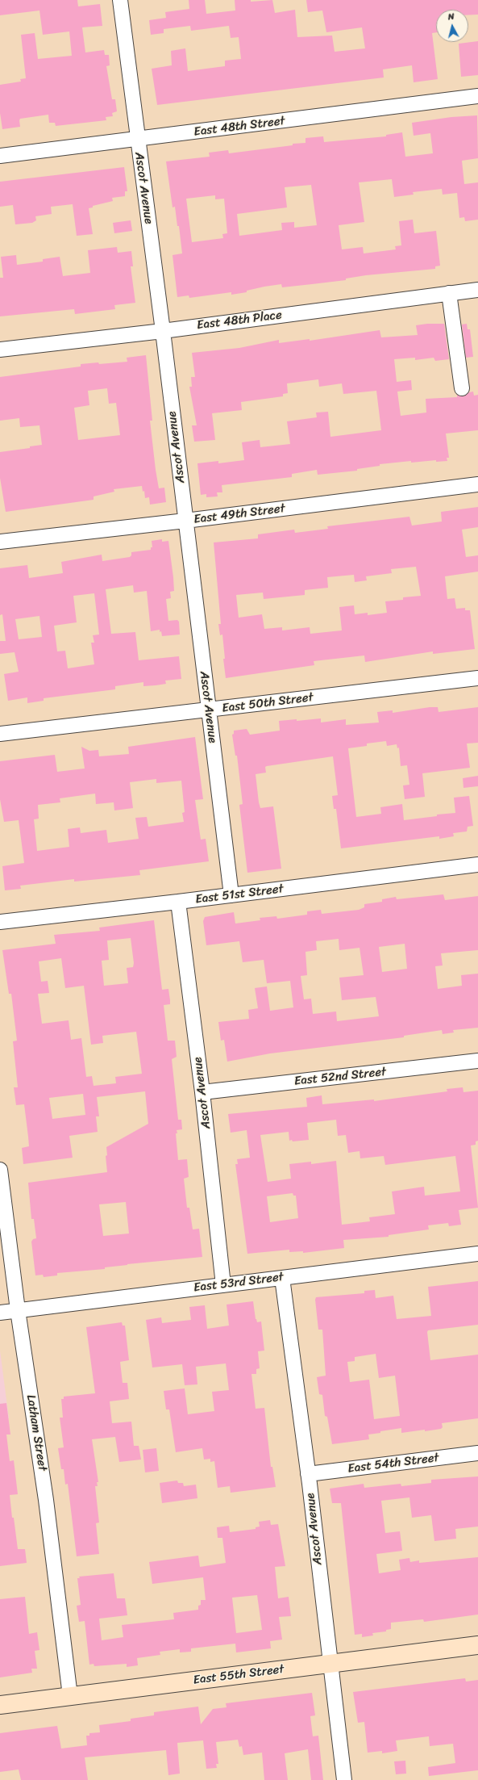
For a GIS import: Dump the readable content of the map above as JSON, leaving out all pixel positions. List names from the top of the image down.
{
  "streets": {
    "street": [
      "East 48th Street",
      "Ascot Avenue",
      "East 48th Place",
      "East 49th Street",
      "East 50th Street",
      "East 51st Street",
      "East 52nd Street",
      "East 53rd Street",
      "Latham Street",
      "East 54th Street",
      "East 55th Street"
    ]
  },
  "crossings": [
    ["East 48th Street", "Ascot Avenue"],
    ["Ascot Avenue", "East 48th Place"],
    ["Ascot Avenue", "East 49th Street"],
    ["Ascot Avenue", "East 50th Street"],
    ["Ascot Avenue", "East 51st Street"],
    ["Ascot Avenue", "East 52nd Street"],
    ["Ascot Avenue", "East 53rd Street"],
    ["Ascot Avenue", "East 54th Street"],
    ["Ascot Avenue", "East 55th Street"],
    ["East 53rd Street", "Latham Street"],
    ["Latham Street", "East 55th Street"]
  ],
  "north": "top"
}
